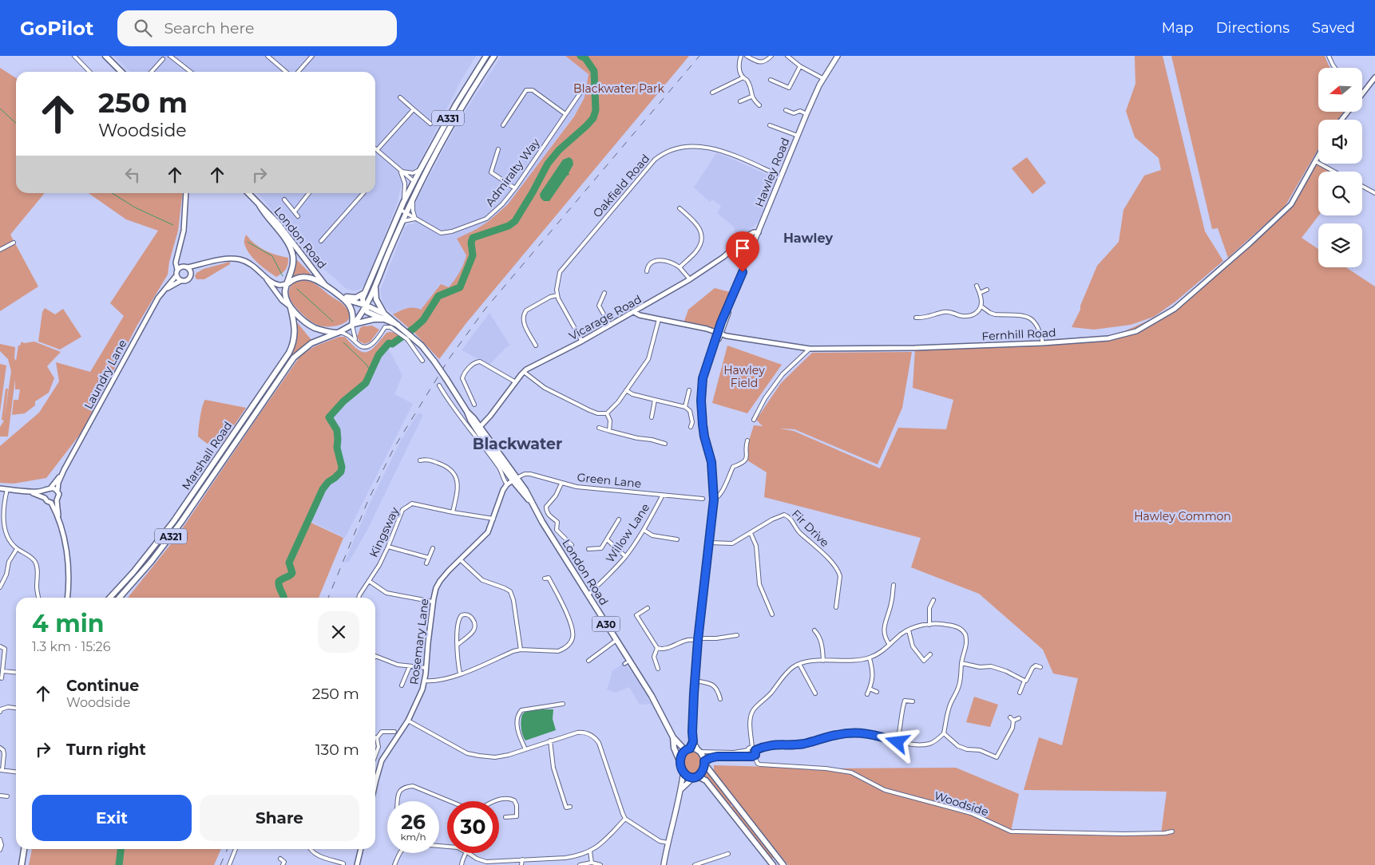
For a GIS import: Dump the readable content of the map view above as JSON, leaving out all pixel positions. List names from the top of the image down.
{
  "streets": {
    "main road": [
      "A331",
      "Hawley Road",
      "London Road",
      "Marshall Road",
      "A321",
      "A30"
    ],
    "street": [
      "Admiralty Way",
      "Oakfield Road",
      "Vicarage Road",
      "Fernhill Road",
      "Laundry Lane",
      "Green Lane",
      "Fir Drive",
      "Kingsway",
      "Willow Lane",
      "Rosemary Lane",
      "Woodside"
    ]
  },
  "crossings": [
    ["A331", "Admiralty Way"],
    ["A331", "London Road"],
    ["A331", "Marshall Road"],
    ["Hawley Road", "Oakfield Road"],
    ["Hawley Road", "London Road"],
    ["Hawley Road", "Vicarage Road"],
    ["Hawley Road", "Fernhill Road"],
    ["Hawley Road", "Fir Drive"],
    ["Hawley Road", "A30"],
    ["Hawley Road", "Woodside"],
    ["London Road", "Vicarage Road"],
    ["London Road", "Marshall Road"],
    ["London Road", "Green Lane"],
    ["London Road", "Willow Lane"],
    ["London Road", "A30"],
    ["London Road", "Rosemary Lane"],
    ["London Road", "Woodside"],
    ["Vicarage Road", "Fernhill Road"],
    ["Green Lane", "Willow Lane"],
    ["Green Lane", "Rosemary Lane"],
    ["Kingsway", "Rosemary Lane"],
    ["A30", "Woodside"]
  ],
  "districts": ["Hawley", "Blackwater"],
  "parks": ["Blackwater Park", "Hawley Field", "Hawley Common"],
  "north": "left",
  "page": {
    "header": "GoPilot",
    "search": "Search here",
    "nav": ["Map", "Directions", "Saved"],
    "turn": ["250 m", "Woodside"],
    "heading": ["4 min", "1.3 km · 15:26"],
    "list": [
      {
        "name": "Continue",
        "note": "Woodside",
        "value": "250 m"
      },
      {
        "name": "Turn right",
        "value": "130 m"
      }
    ],
    "buttons": ["Exit", "Share"],
    "speed": "26 km/h",
    "limit": "30"
  }
}
